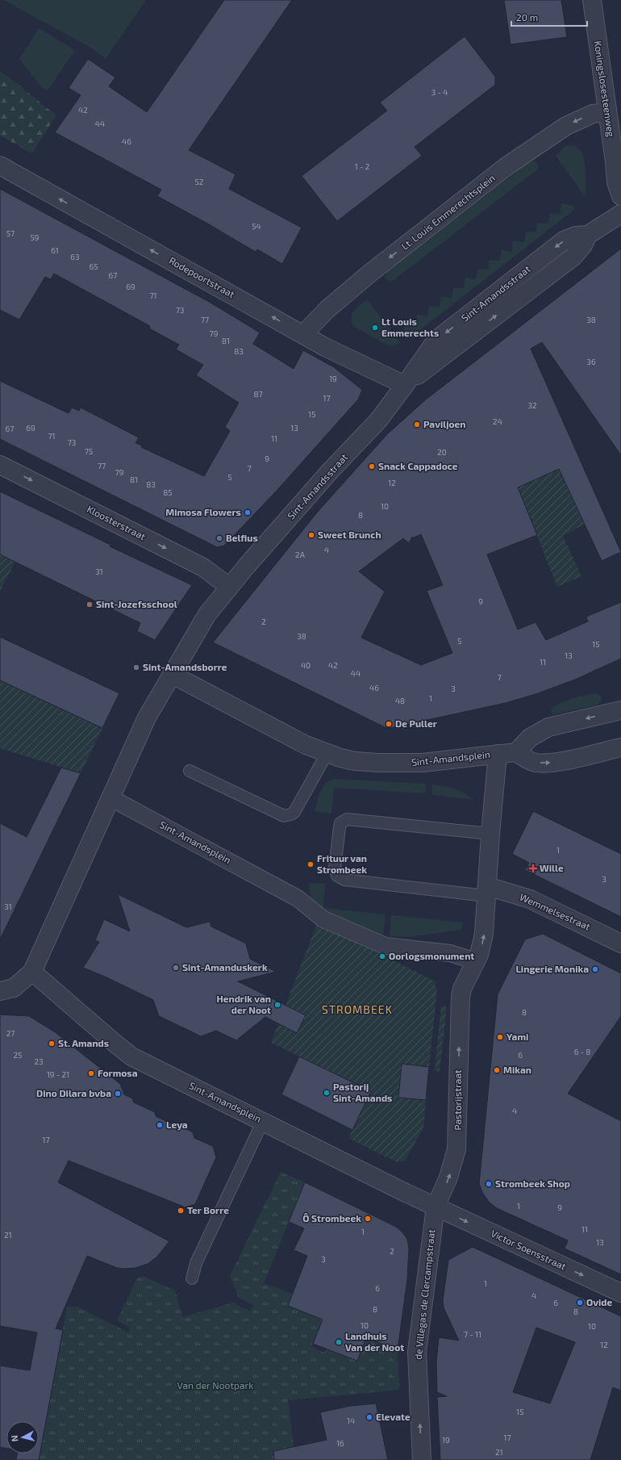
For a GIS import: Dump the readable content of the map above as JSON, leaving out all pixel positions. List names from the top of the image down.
{
  "streets": {
    "street": [
      "Koningslosesteenweg",
      "Lt. Louis Emmerechtsplein",
      "Rodepoortstraat",
      "Sint-Amandsstraat",
      "Kloosterstraat",
      "Sint-Amandsplein",
      "Wemmelsestraat",
      "Pastorijstraat",
      "Victor Soensstraat",
      "de Villegas de Clercampstraat"
    ]
  },
  "crossings": [
    ["Koningslosesteenweg", "Lt. Louis Emmerechtsplein"],
    ["Lt. Louis Emmerechtsplein", "Rodepoortstraat"],
    ["Rodepoortstraat", "Sint-Amandsstraat"],
    ["Sint-Amandsstraat", "Kloosterstraat"],
    ["Sint-Amandsplein", "Wemmelsestraat"],
    ["Sint-Amandsplein", "Pastorijstraat"],
    ["Sint-Amandsplein", "Victor Soensstraat"],
    ["Sint-Amandsplein", "de Villegas de Clercampstraat"],
    ["Pastorijstraat", "Victor Soensstraat"],
    ["Pastorijstraat", "de Villegas de Clercampstraat"],
    ["Victor Soensstraat", "de Villegas de Clercampstraat"]
  ],
  "one_way": [
    "Lt. Louis Emmerechtsplein",
    "Rodepoortstraat",
    "Kloosterstraat",
    "Pastorijstraat",
    "Victor Soensstraat",
    "de Villegas de Clercampstraat"
  ],
  "districts": ["STROMBEEK"],
  "parks": ["Van der Nootpark"],
  "places": {
    "other": [
      "Lt Louis Emmerechts",
      "Paviljoen",
      "Snack Cappadoce",
      "Mimosa Flowers",
      "Sweet Brunch",
      "Belfius",
      "Sint-Jozefsschool",
      "Sint-Amandsborre",
      "De Puller",
      "Frituur van Strombeek",
      "Oorlogsmonument",
      "Sint-Amanduskerk",
      "Lingerie Monika",
      "Hendrik van der Noot",
      "Yami",
      "St. Amands",
      "Mikan",
      "Formosa",
      "Pastorij Sint-Amands",
      "Dino Dilara bvba",
      "Leya",
      "Strombeek Shop",
      "Ter Borre",
      "Ô Strombeek",
      "Ovide",
      "Landhuis Van der Noot",
      "Elevate"
    ],
    "health": ["Wille"]
  },
  "house_numbers": [
    "3 - 4",
    "42",
    "44",
    "46",
    "1 - 2",
    "52",
    "54",
    "57",
    "59",
    "61",
    "63",
    "65",
    "67",
    "69",
    "71",
    "73",
    "77",
    "38",
    "79",
    "81",
    "83",
    "36",
    "19",
    "87",
    "17",
    "32",
    "15",
    "24",
    "69",
    "13",
    "67",
    "71",
    "11",
    "73",
    "75",
    "20",
    "9",
    "77",
    "7",
    "79",
    "5",
    "81",
    "12",
    "83",
    "85",
    "10",
    "8",
    "4",
    "2A",
    "31",
    "9",
    "2",
    "38",
    "5",
    "15",
    "13",
    "11",
    "40",
    "42",
    "44",
    "7",
    "46",
    "3",
    "1",
    "48",
    "1",
    "3",
    "31",
    "8",
    "27",
    "6 - 8",
    "25",
    "6",
    "23",
    "19 - 21",
    "4",
    "17",
    "1",
    "9",
    "11",
    "1",
    "21",
    "13",
    "2",
    "3",
    "1",
    "6",
    "4",
    "6",
    "8",
    "8",
    "10",
    "10",
    "7 - 11",
    "12",
    "15",
    "14",
    "17",
    "19",
    "16",
    "21"
  ],
  "scale_bar": "20 m",
  "north": "left"
}
